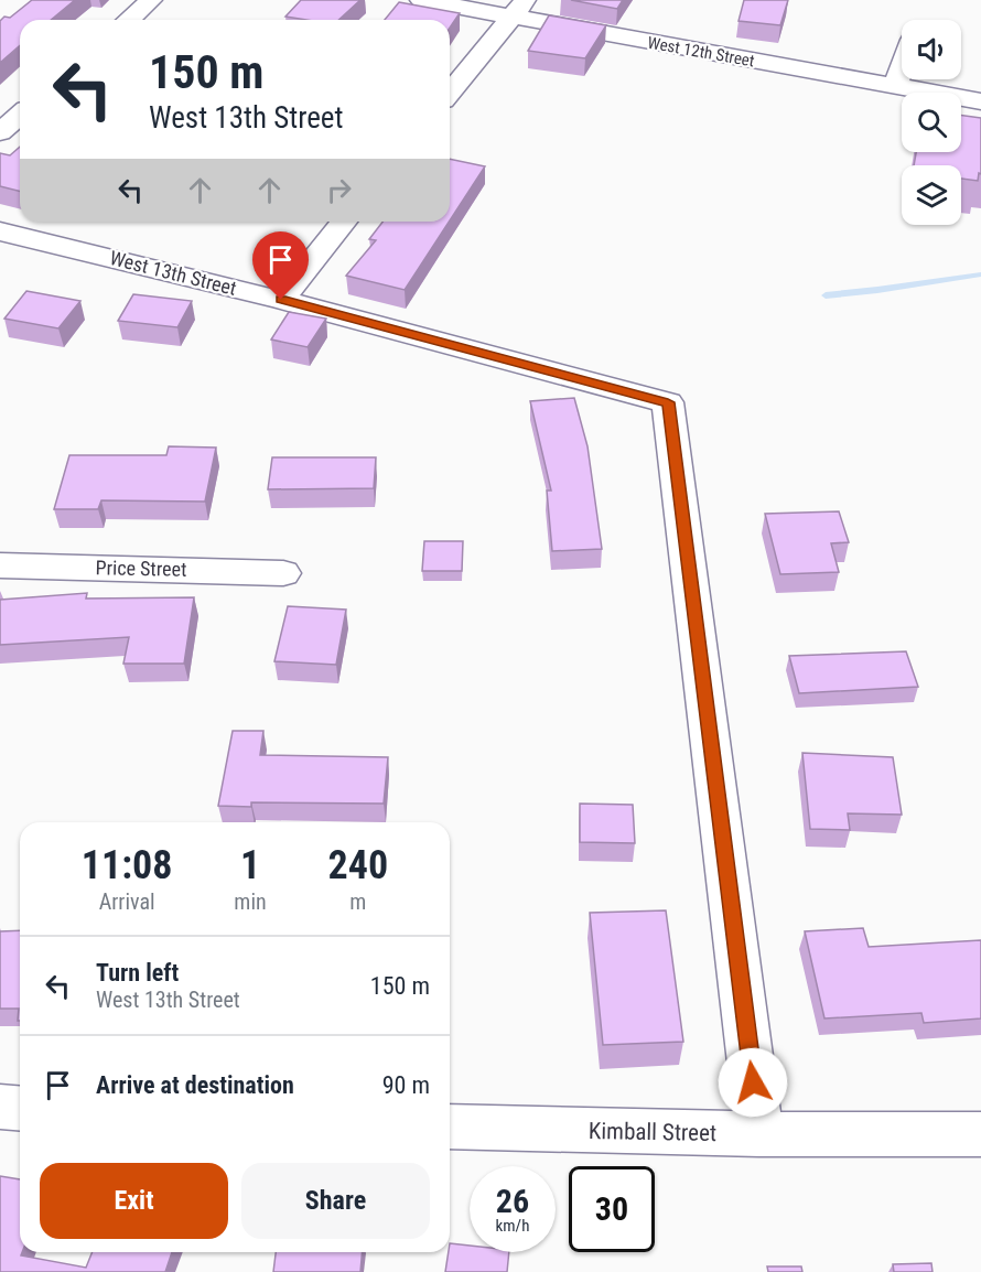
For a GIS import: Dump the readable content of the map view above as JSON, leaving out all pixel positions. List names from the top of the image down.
{
  "streets": {
    "street": [
      "West 12th Street",
      "West 13th Street",
      "Price Street",
      "Kimball Street"
    ]
  },
  "crossings": [
    ["West 13th Street", "Kimball Street"]
  ],
  "page": {
    "turn": ["150 m", "West 13th Street"],
    "eta": [
      "11:08",
      "Arrival",
      "1",
      "min",
      "240",
      "m"
    ],
    "list": [
      {
        "name": "Turn left",
        "note": "West 13th Street",
        "value": "150 m"
      },
      {
        "name": "Arrive at destination",
        "value": "90 m"
      }
    ],
    "buttons": ["Exit", "Share"],
    "speed": "26 km/h",
    "limit": "30"
  }
}
